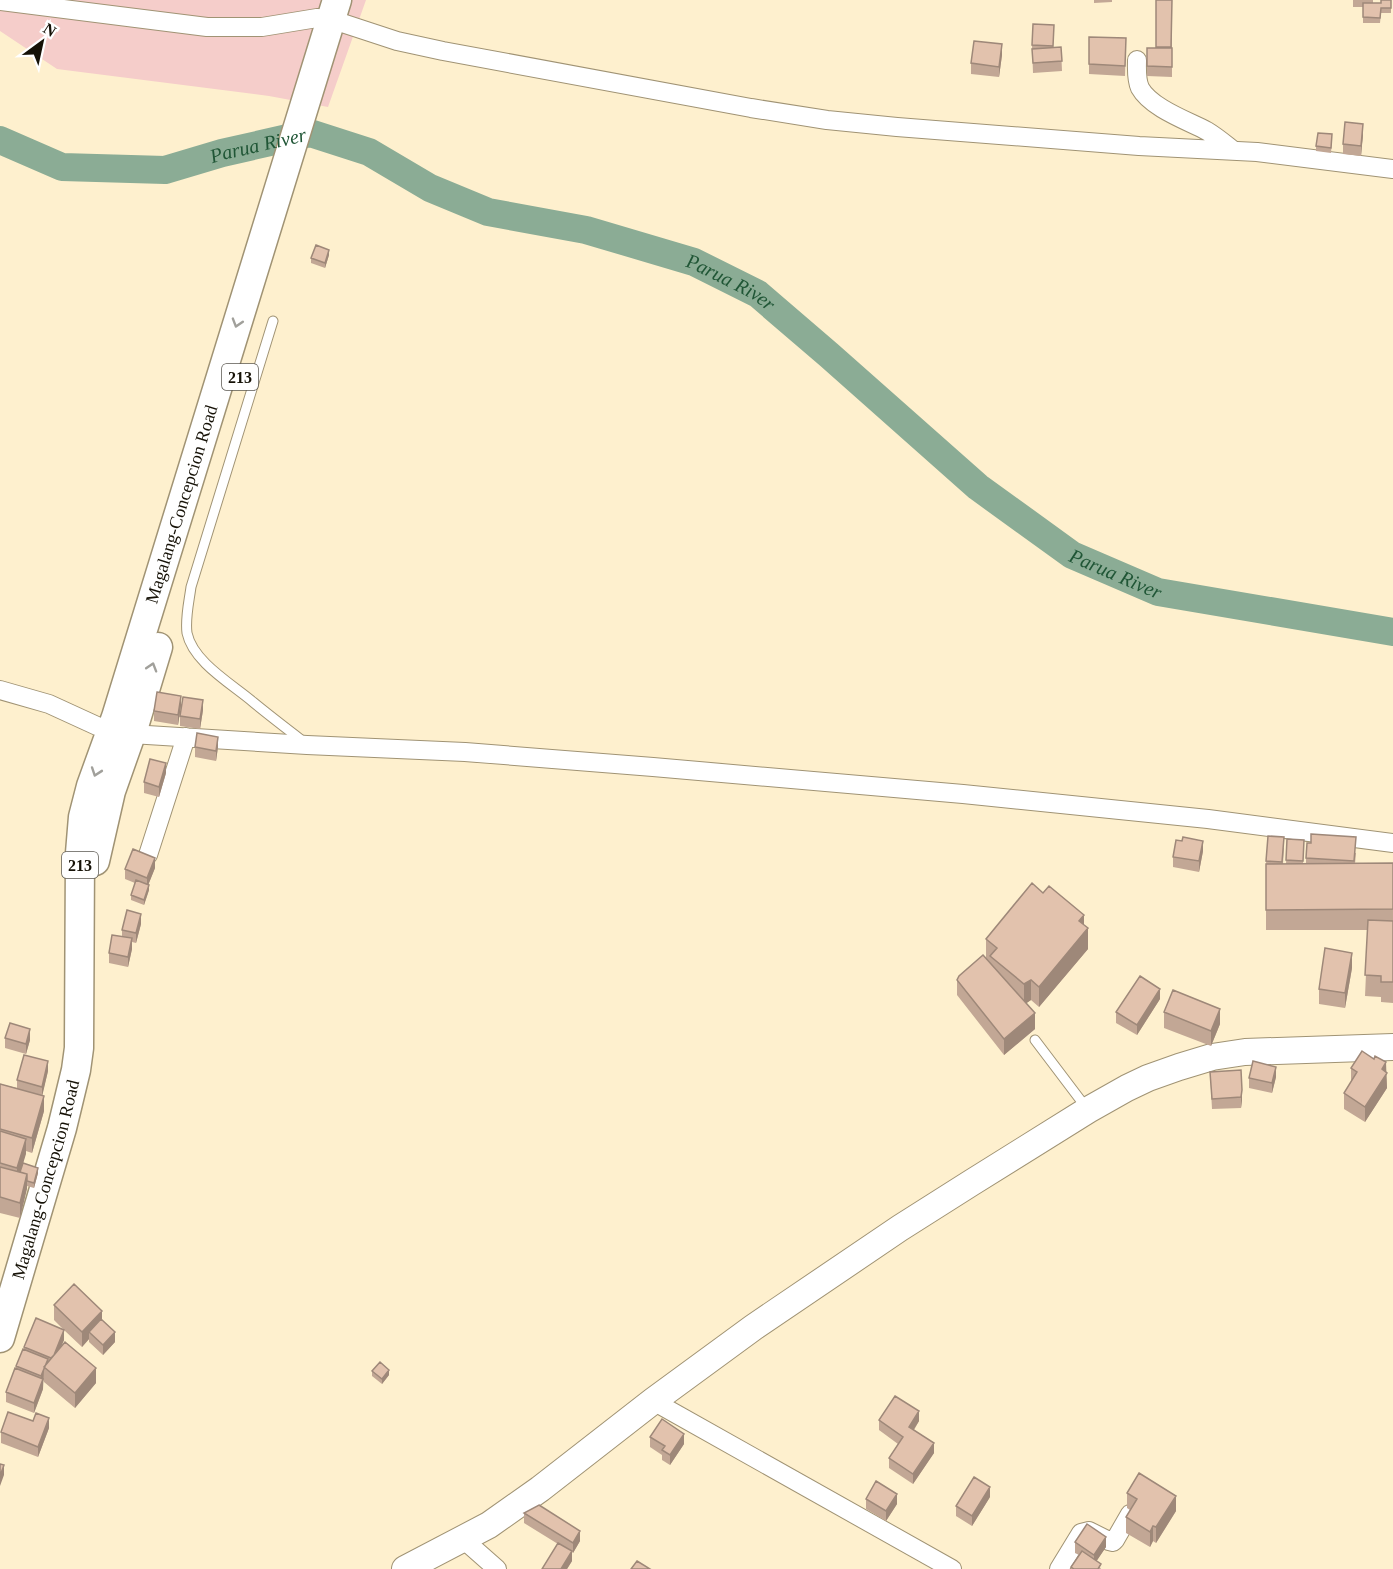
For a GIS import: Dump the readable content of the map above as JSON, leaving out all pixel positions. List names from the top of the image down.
{
  "streets": {
    "main road": ["213", "Magalang-Concepcion Road"]
  },
  "water": ["Parua River"],
  "north": "top right"
}
